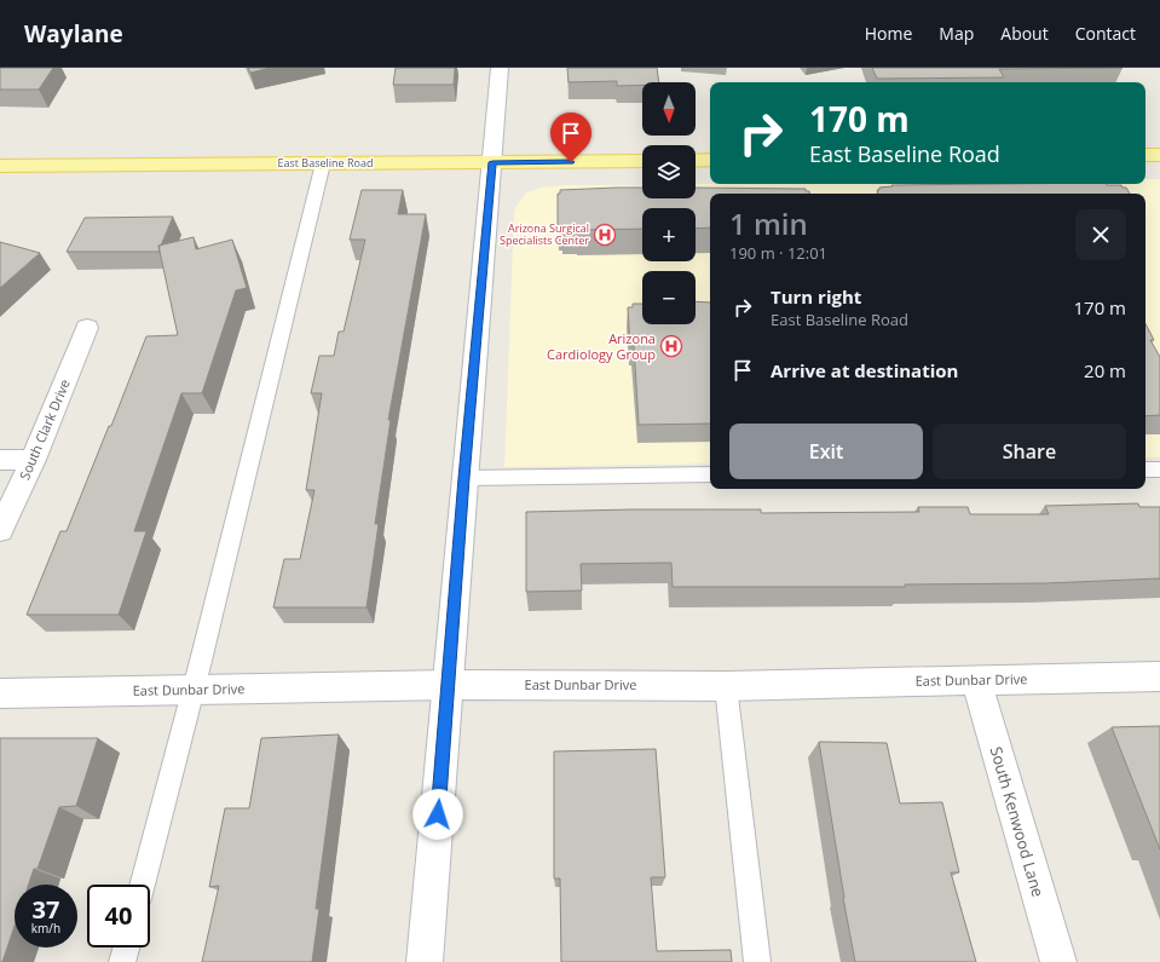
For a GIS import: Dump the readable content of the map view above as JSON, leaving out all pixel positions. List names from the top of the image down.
{
  "streets": {
    "main road": ["East Baseline Road"],
    "street": ["South Clark Drive", "East Dunbar Drive", "South Kenwood Lane"]
  },
  "crossings": [
    ["East Dunbar Drive", "South Kenwood Lane"]
  ],
  "places": {
    "hospital": ["Arizona Surgical Specialists Center", "Arizona Cardiology Group"]
  },
  "north": "bottom",
  "page": {
    "header": "Waylane",
    "nav": [
      "Home",
      "Map",
      "About",
      "Contact"
    ],
    "map_buttons": ["+", "−"],
    "turn": ["170 m", "East Baseline Road"],
    "heading": ["1 min", "190 m · 12:01"],
    "list": [
      {
        "name": "Turn right",
        "note": "East Baseline Road",
        "value": "170 m"
      },
      {
        "name": "Arrive at destination",
        "value": "20 m"
      }
    ],
    "buttons": ["Exit", "Share"],
    "speed": "37 km/h",
    "limit": "40"
  }
}
